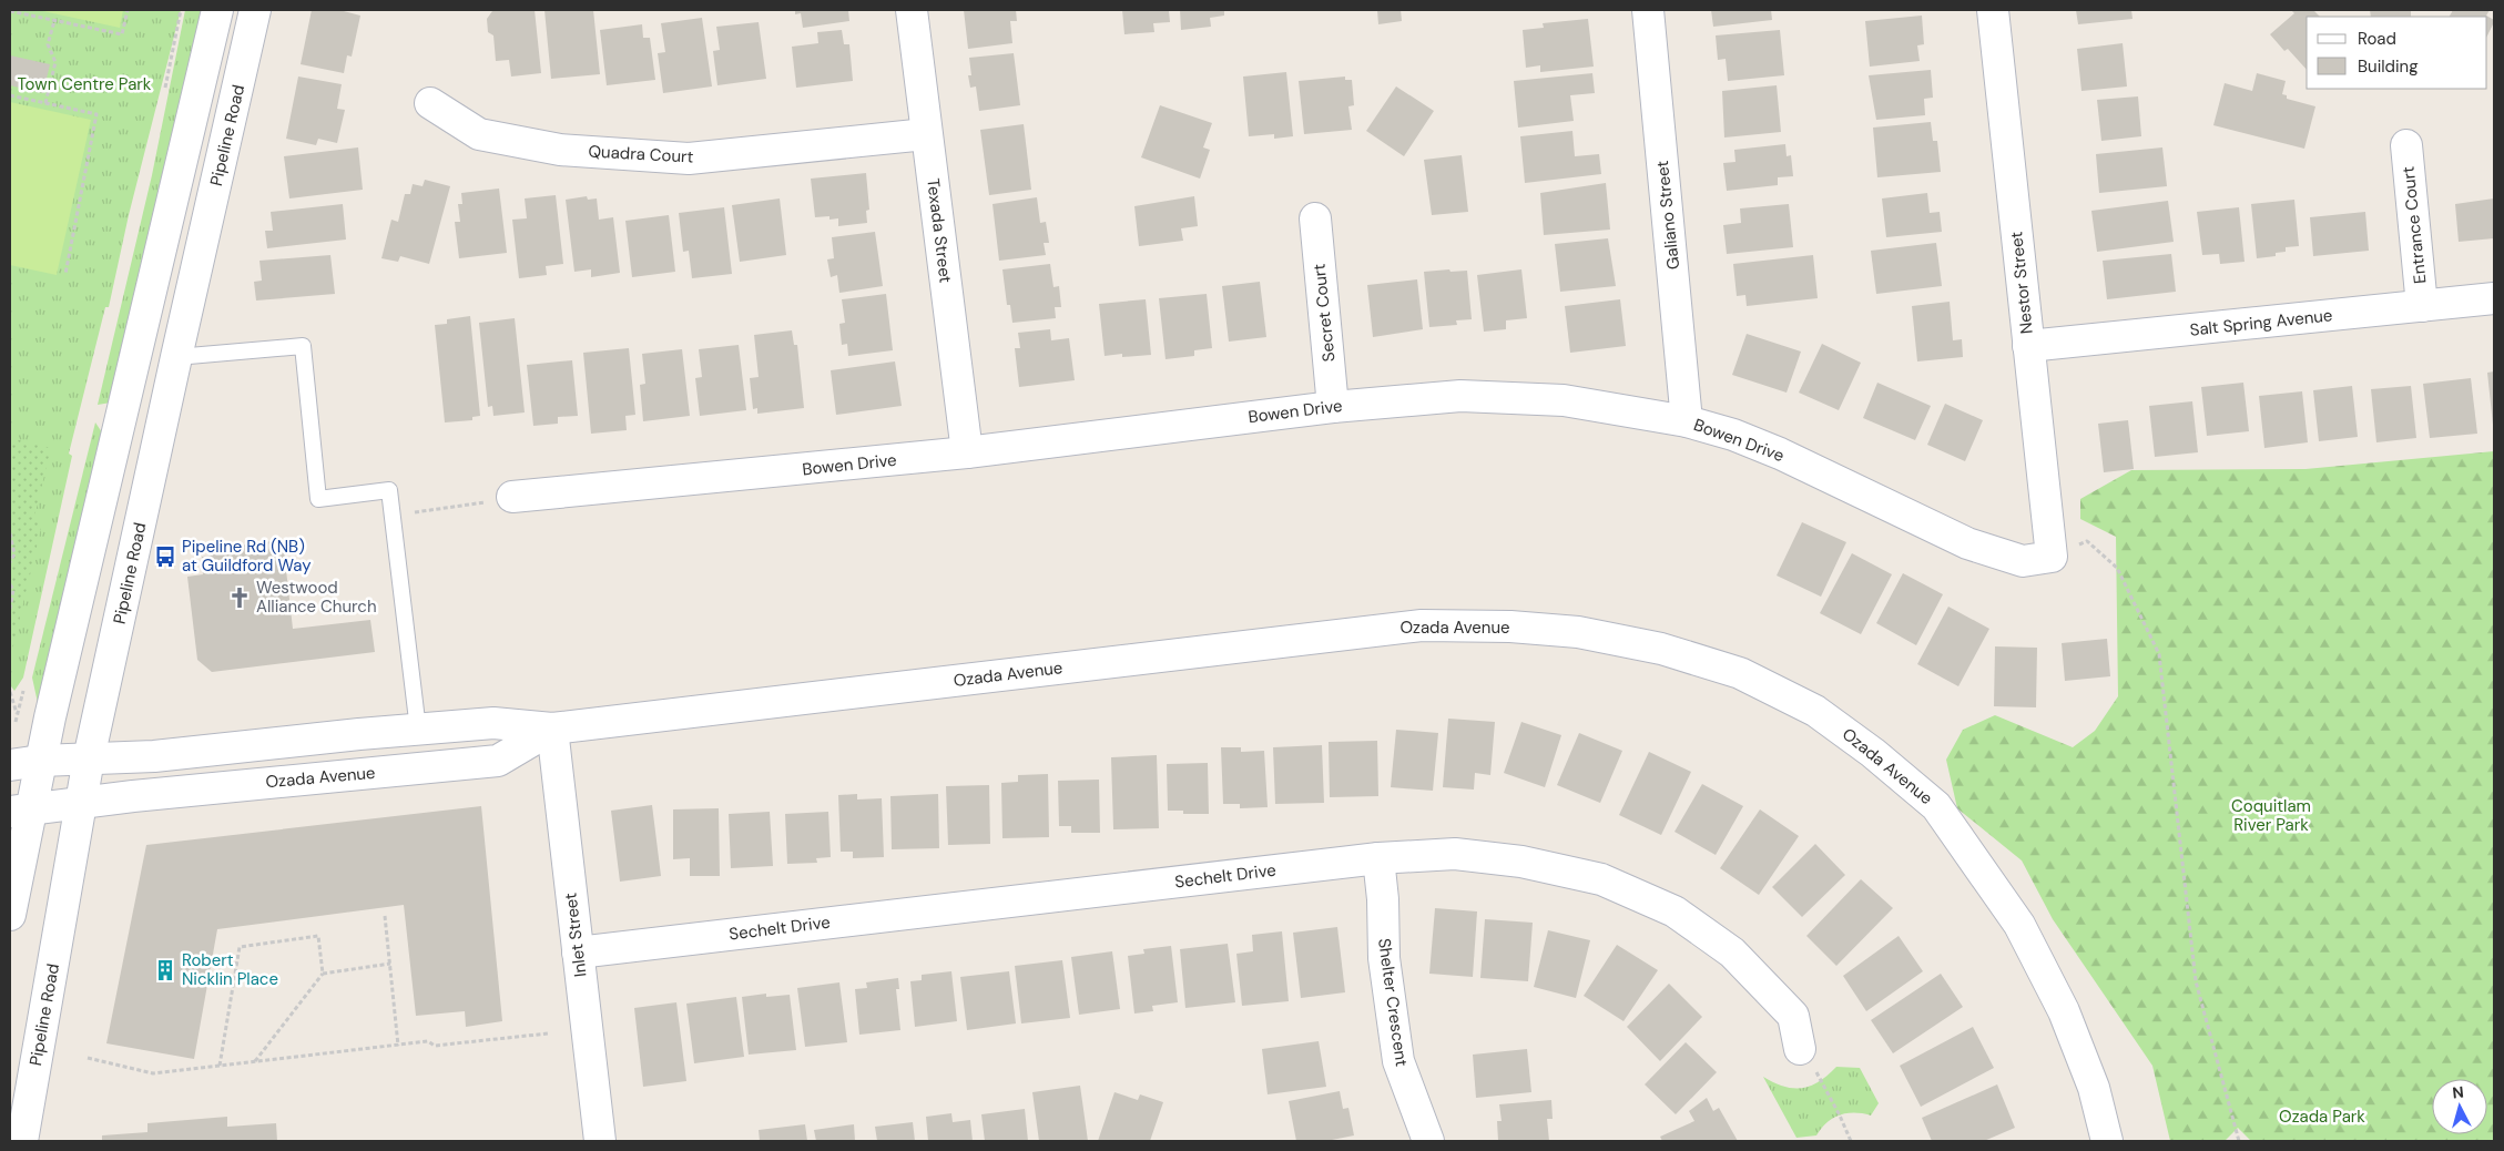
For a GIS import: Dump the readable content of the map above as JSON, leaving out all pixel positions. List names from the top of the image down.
{
  "streets": {
    "street": [
      "Pipeline Road",
      "Quadra Court",
      "Galiano Street",
      "Entrance Court",
      "Texada Street",
      "Nestor Street",
      "Secret Court",
      "Salt Spring Avenue",
      "Bowen Drive",
      "Ozada Avenue",
      "Sechelt Drive",
      "Inlet Street",
      "Shelter Crescent"
    ]
  },
  "crossings": [
    ["Pipeline Road", "Ozada Avenue"],
    ["Quadra Court", "Texada Street"],
    ["Galiano Street", "Bowen Drive"],
    ["Entrance Court", "Salt Spring Avenue"],
    ["Texada Street", "Bowen Drive"],
    ["Nestor Street", "Salt Spring Avenue"],
    ["Nestor Street", "Bowen Drive"],
    ["Secret Court", "Bowen Drive"],
    ["Ozada Avenue", "Inlet Street"],
    ["Sechelt Drive", "Inlet Street"],
    ["Sechelt Drive", "Shelter Crescent"]
  ],
  "parks": ["Town Centre Park", "Coquitlam River Park", "Ozada Park"],
  "places": {
    "bus stop": ["Pipeline Rd (NB) at Guildford Way"],
    "church": ["Westwood Alliance Church"],
    "building": ["Robert Nicklin Place"]
  },
  "legend": ["Road", "Building"],
  "north": "top"
}
